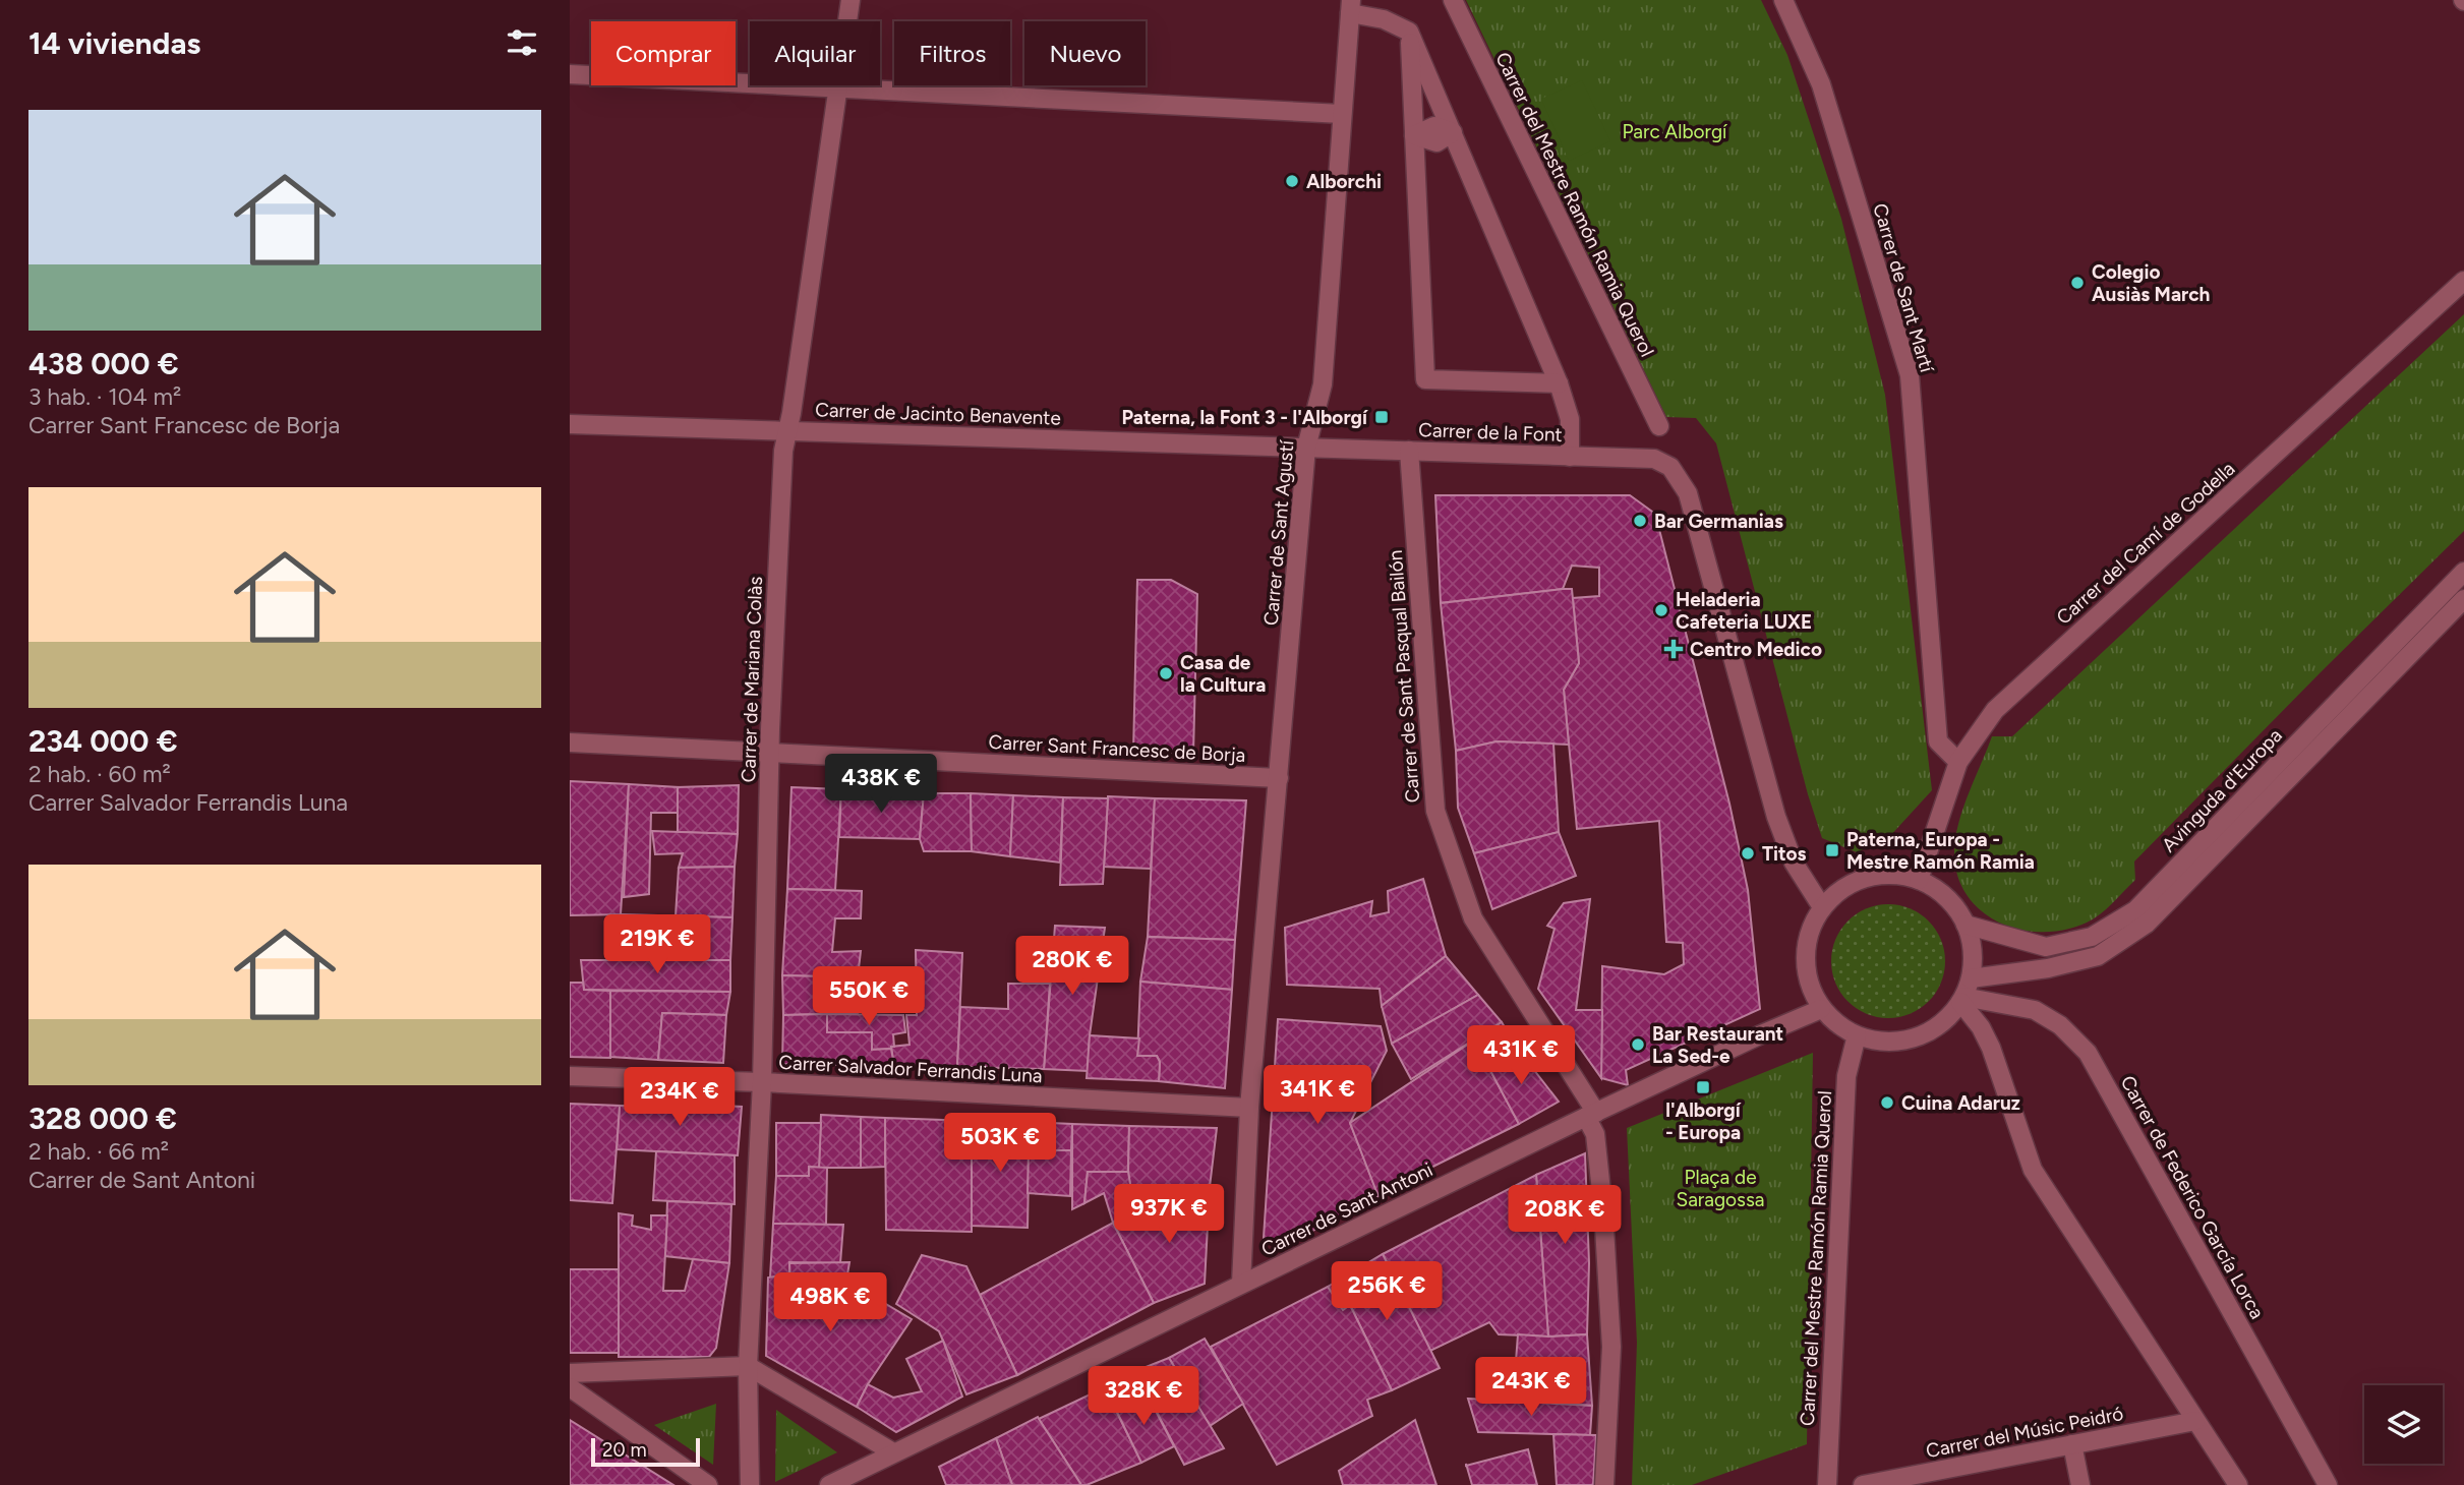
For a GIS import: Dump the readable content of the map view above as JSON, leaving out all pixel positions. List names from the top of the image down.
{
  "streets": {
    "street": [
      "Carrer del Mestre Ramón Ramia Querol",
      "Carrer de Sant Martí",
      "Carrer de Jacinto Benavente",
      "Carrer de la Font",
      "Carrer de Sant Agustí",
      "Carrer del Camí de Godella",
      "Carrer de Sant Pasqual Bailón",
      "Carrer de Mariana Colàs",
      "Carrer Sant Francesc de Borja",
      "Avinguda d'Europa",
      "Carrer Salvador Ferrandis Luna",
      "Carrer de Federico García Lorca",
      "Carrer de Sant Antoni",
      "Carrer del Músic Peidró"
    ]
  },
  "crossings": [
    ["Carrer del Mestre Ramón Ramia Querol", "Carrer de la Font"],
    ["Carrer del Mestre Ramón Ramia Querol", "Carrer del Camí de Godella"],
    ["Carrer del Mestre Ramón Ramia Querol", "Avinguda d'Europa"],
    ["Carrer del Mestre Ramón Ramia Querol", "Carrer de Federico García Lorca"],
    ["Carrer del Mestre Ramón Ramia Querol", "Carrer de Sant Antoni"],
    ["Carrer de Sant Martí", "Carrer del Camí de Godella"],
    ["Carrer de Jacinto Benavente", "Carrer de la Font"],
    ["Carrer de Jacinto Benavente", "Carrer de Sant Agustí"],
    ["Carrer de Jacinto Benavente", "Carrer de Mariana Colàs"],
    ["Carrer de la Font", "Carrer de Sant Agustí"],
    ["Carrer de la Font", "Carrer del Camí de Godella"],
    ["Carrer de la Font", "Carrer de Sant Pasqual Bailón"],
    ["Carrer de la Font", "Avinguda d'Europa"],
    ["Carrer de la Font", "Carrer de Federico García Lorca"],
    ["Carrer de la Font", "Carrer de Sant Antoni"],
    ["Carrer de Sant Agustí", "Carrer Sant Francesc de Borja"],
    ["Carrer de Sant Agustí", "Carrer Salvador Ferrandis Luna"],
    ["Carrer de Sant Agustí", "Carrer de Sant Antoni"],
    ["Carrer del Camí de Godella", "Avinguda d'Europa"],
    ["Carrer del Camí de Godella", "Carrer de Federico García Lorca"],
    ["Carrer del Camí de Godella", "Carrer de Sant Antoni"],
    ["Carrer de Sant Pasqual Bailón", "Carrer de Sant Antoni"],
    ["Carrer de Mariana Colàs", "Carrer Sant Francesc de Borja"],
    ["Carrer de Mariana Colàs", "Carrer Salvador Ferrandis Luna"],
    ["Avinguda d'Europa", "Carrer de Federico García Lorca"],
    ["Avinguda d'Europa", "Carrer de Sant Antoni"],
    ["Carrer de Federico García Lorca", "Carrer de Sant Antoni"]
  ],
  "parks": ["Parc Alborgí", "Plaça de Saragossa"],
  "places": {
    "other": [
      "Alborchi",
      "Colegio Ausiàs March",
      "Bar Germanias",
      "Heladeria Cafeteria LUXE",
      "Casa de la Cultura",
      "Titos",
      "Bar Restaurant La Sed-e",
      "Cuina Adaruz"
    ],
    "transit": ["Paterna, la Font 3 - l'Alborgí", "Paterna, Europa - Mestre Ramón Ramia", "l'Alborgí - Europa"],
    "health": ["Centro Medico"]
  },
  "scale_bar": "20 m",
  "page": {
    "heading": "14 viviendas",
    "chip": [
      "Comprar",
      "Alquilar",
      "Filtros",
      "Nuevo"
    ],
    "list": [
      {
        "name": "438 000 €",
        "note": "3 hab. · 104 m² · Carrer Sant Francesc de Borja"
      },
      {
        "name": "234 000 €",
        "note": "2 hab. · 60 m² · Carrer Salvador Ferrandis Luna"
      },
      {
        "name": "328 000 €",
        "note": "2 hab. · 66 m² · Carrer de Sant Antoni"
      }
    ],
    "price": [
      "438K €",
      "219K €",
      "280K €",
      "550K €",
      "431K €",
      "341K €",
      "234K €",
      "503K €",
      "937K €",
      "208K €",
      "256K €",
      "498K €",
      "243K €",
      "328K €"
    ],
    "scale": "20 m"
  }
}
